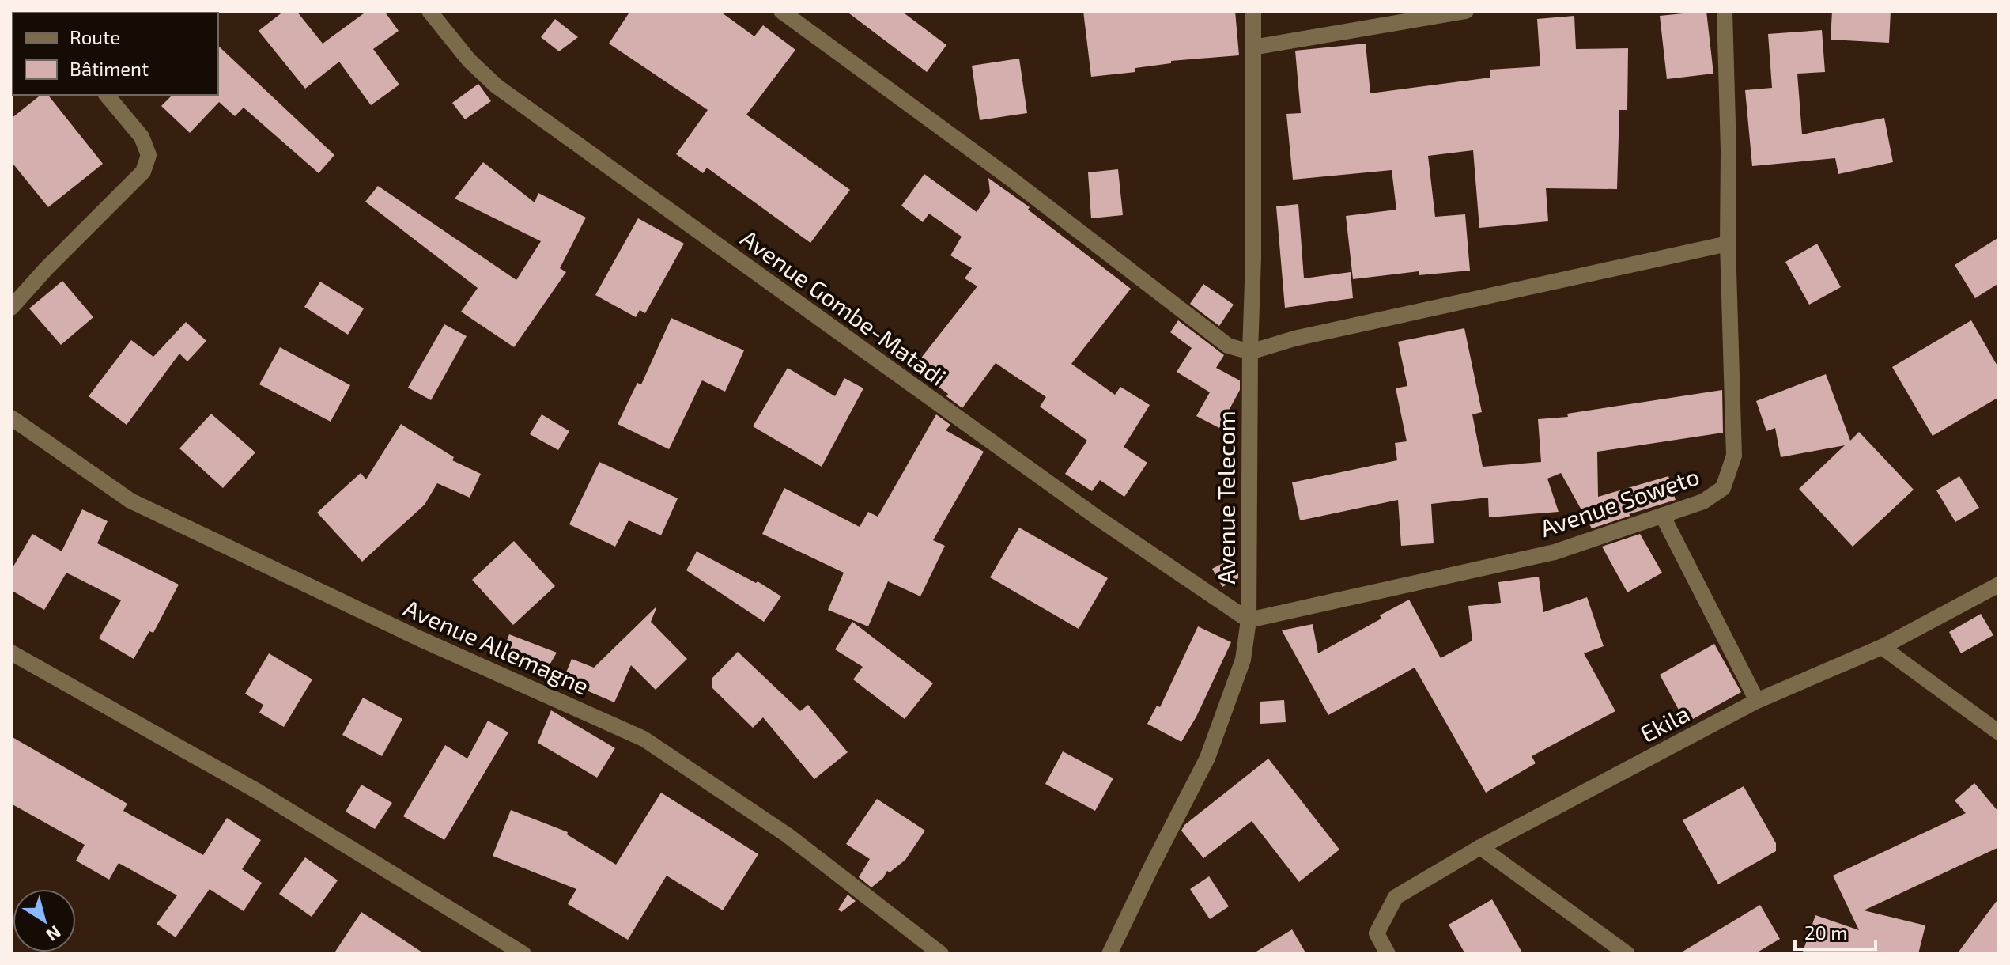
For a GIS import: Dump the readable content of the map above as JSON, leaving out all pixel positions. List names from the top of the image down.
{
  "streets": {
    "street": [
      "Avenue Gombe-Matadi",
      "Avenue Telecom",
      "Avenue Soweto",
      "Avenue Allemagne",
      "Ekila"
    ]
  },
  "crossings": [
    ["Avenue Gombe-Matadi", "Avenue Telecom"],
    ["Avenue Gombe-Matadi", "Avenue Soweto"],
    ["Avenue Telecom", "Avenue Soweto"]
  ],
  "legend": ["Route", "Bâtiment"],
  "scale_bar": "20 m",
  "north": "bottom right"
}
